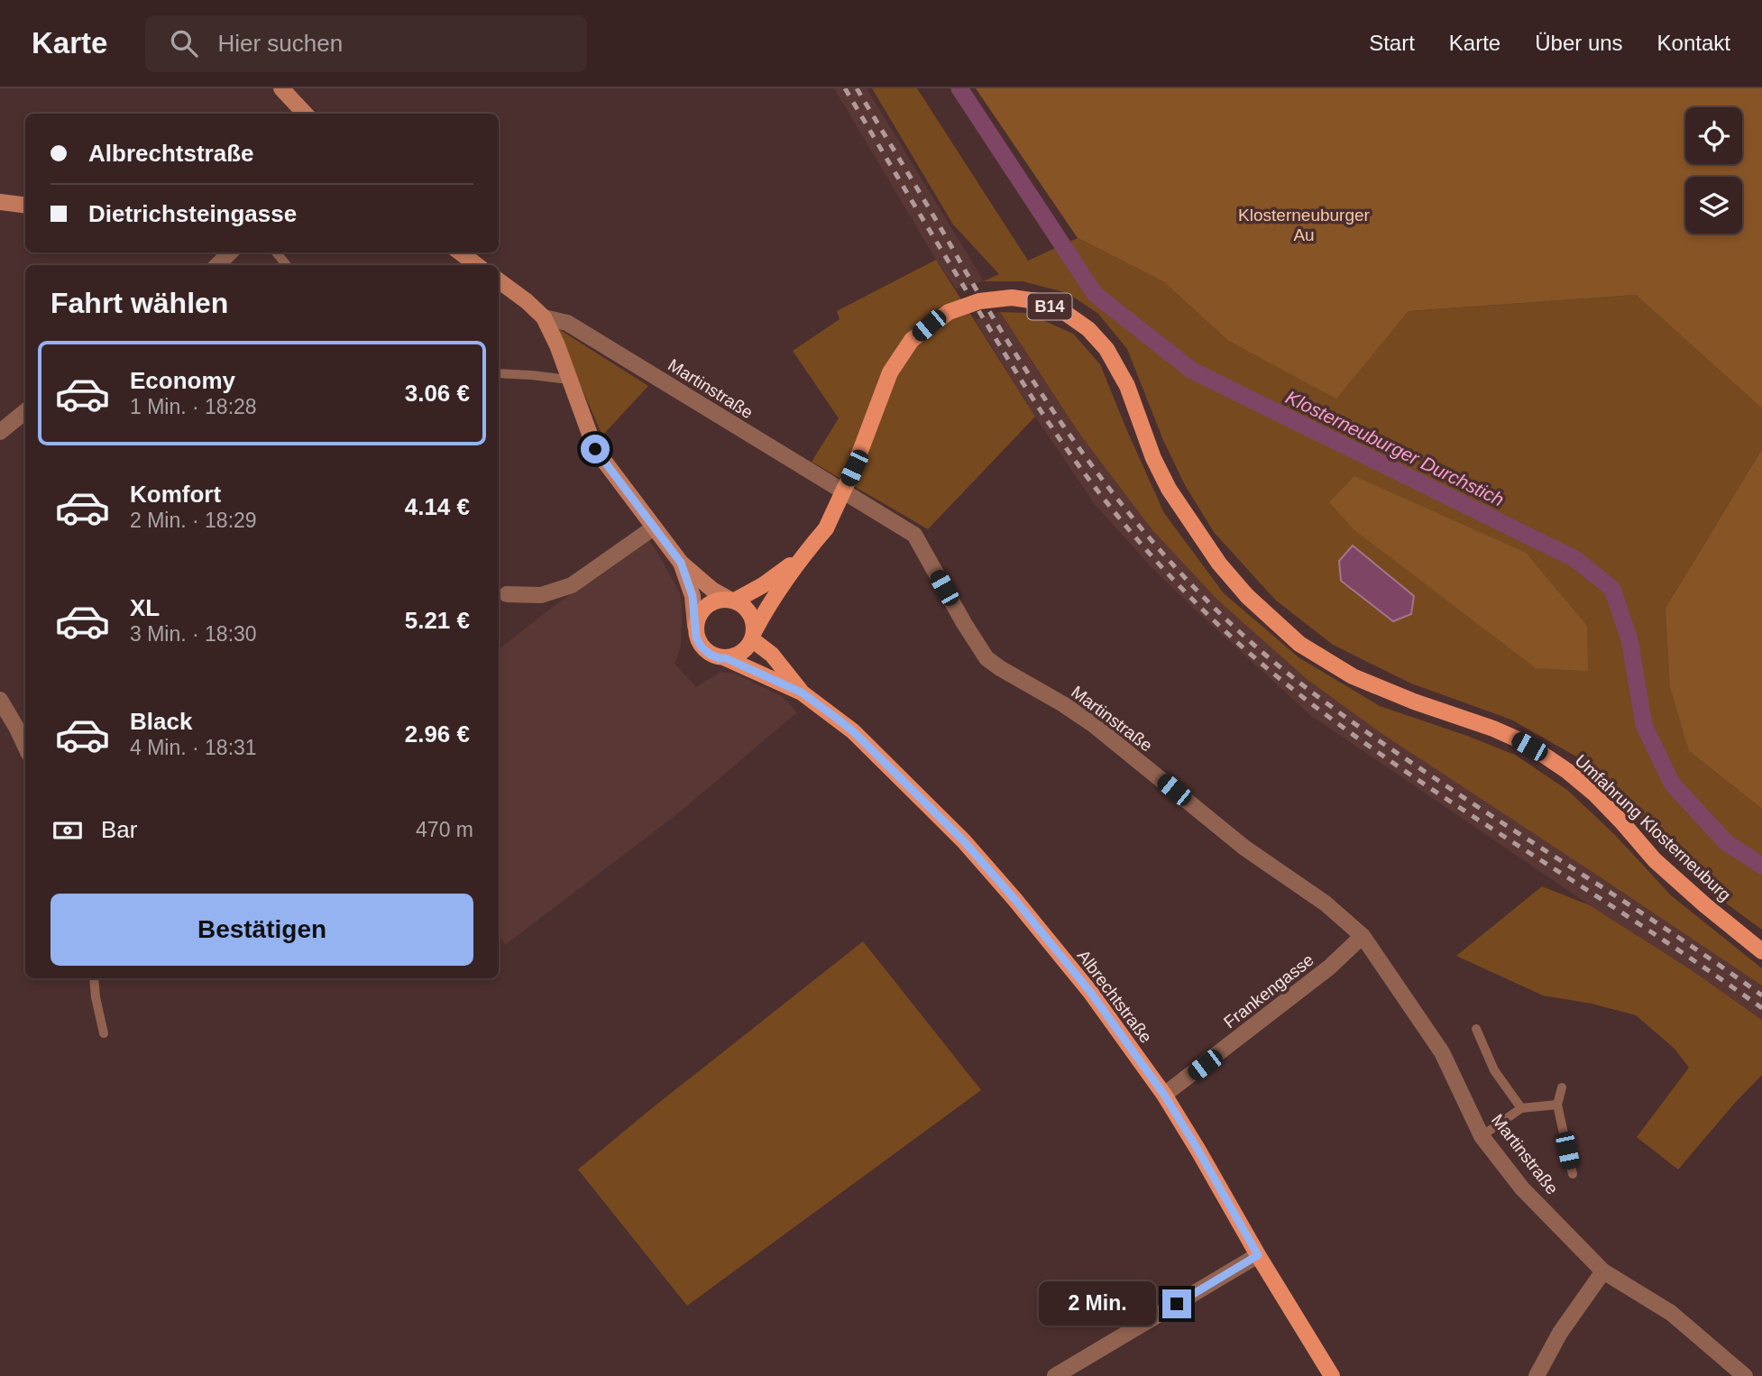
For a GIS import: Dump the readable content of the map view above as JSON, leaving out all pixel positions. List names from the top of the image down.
{
  "streets": {
    "main road": [
      "B14",
      "Martinstraße",
      "Umfahrung Klosterneuburg",
      "Albrechtstraße"
    ],
    "street": ["Frankengasse"]
  },
  "crossings": [
    ["B14", "Umfahrung Klosterneuburg"],
    ["B14", "Albrechtstraße"],
    ["Martinstraße", "Frankengasse"],
    ["Umfahrung Klosterneuburg", "Albrechtstraße"],
    ["Frankengasse", "Albrechtstraße"]
  ],
  "water": ["Klosterneuburger Durchstich"],
  "parks": ["Klosterneuburger Au"],
  "page": {
    "header": "Karte",
    "search": "Hier suchen",
    "nav": [
      "Start",
      "Karte",
      "Über uns",
      "Kontakt"
    ],
    "banner": ["Albrechtstraße", "Dietrichsteingasse"],
    "heading": "Fahrt wählen",
    "list": [
      {
        "name": "Economy",
        "note": "1 Min. · 18:28",
        "value": "3.06 €"
      },
      {
        "name": "Komfort",
        "note": "2 Min. · 18:29",
        "value": "4.14 €"
      },
      {
        "name": "XL",
        "note": "3 Min. · 18:30",
        "value": "5.21 €"
      },
      {
        "name": "Black",
        "note": "4 Min. · 18:31",
        "value": "2.96 €"
      }
    ],
    "pay": ["Bar", "470 m"],
    "buttons": "Bestätigen",
    "bubble": "2 Min."
  }
}
